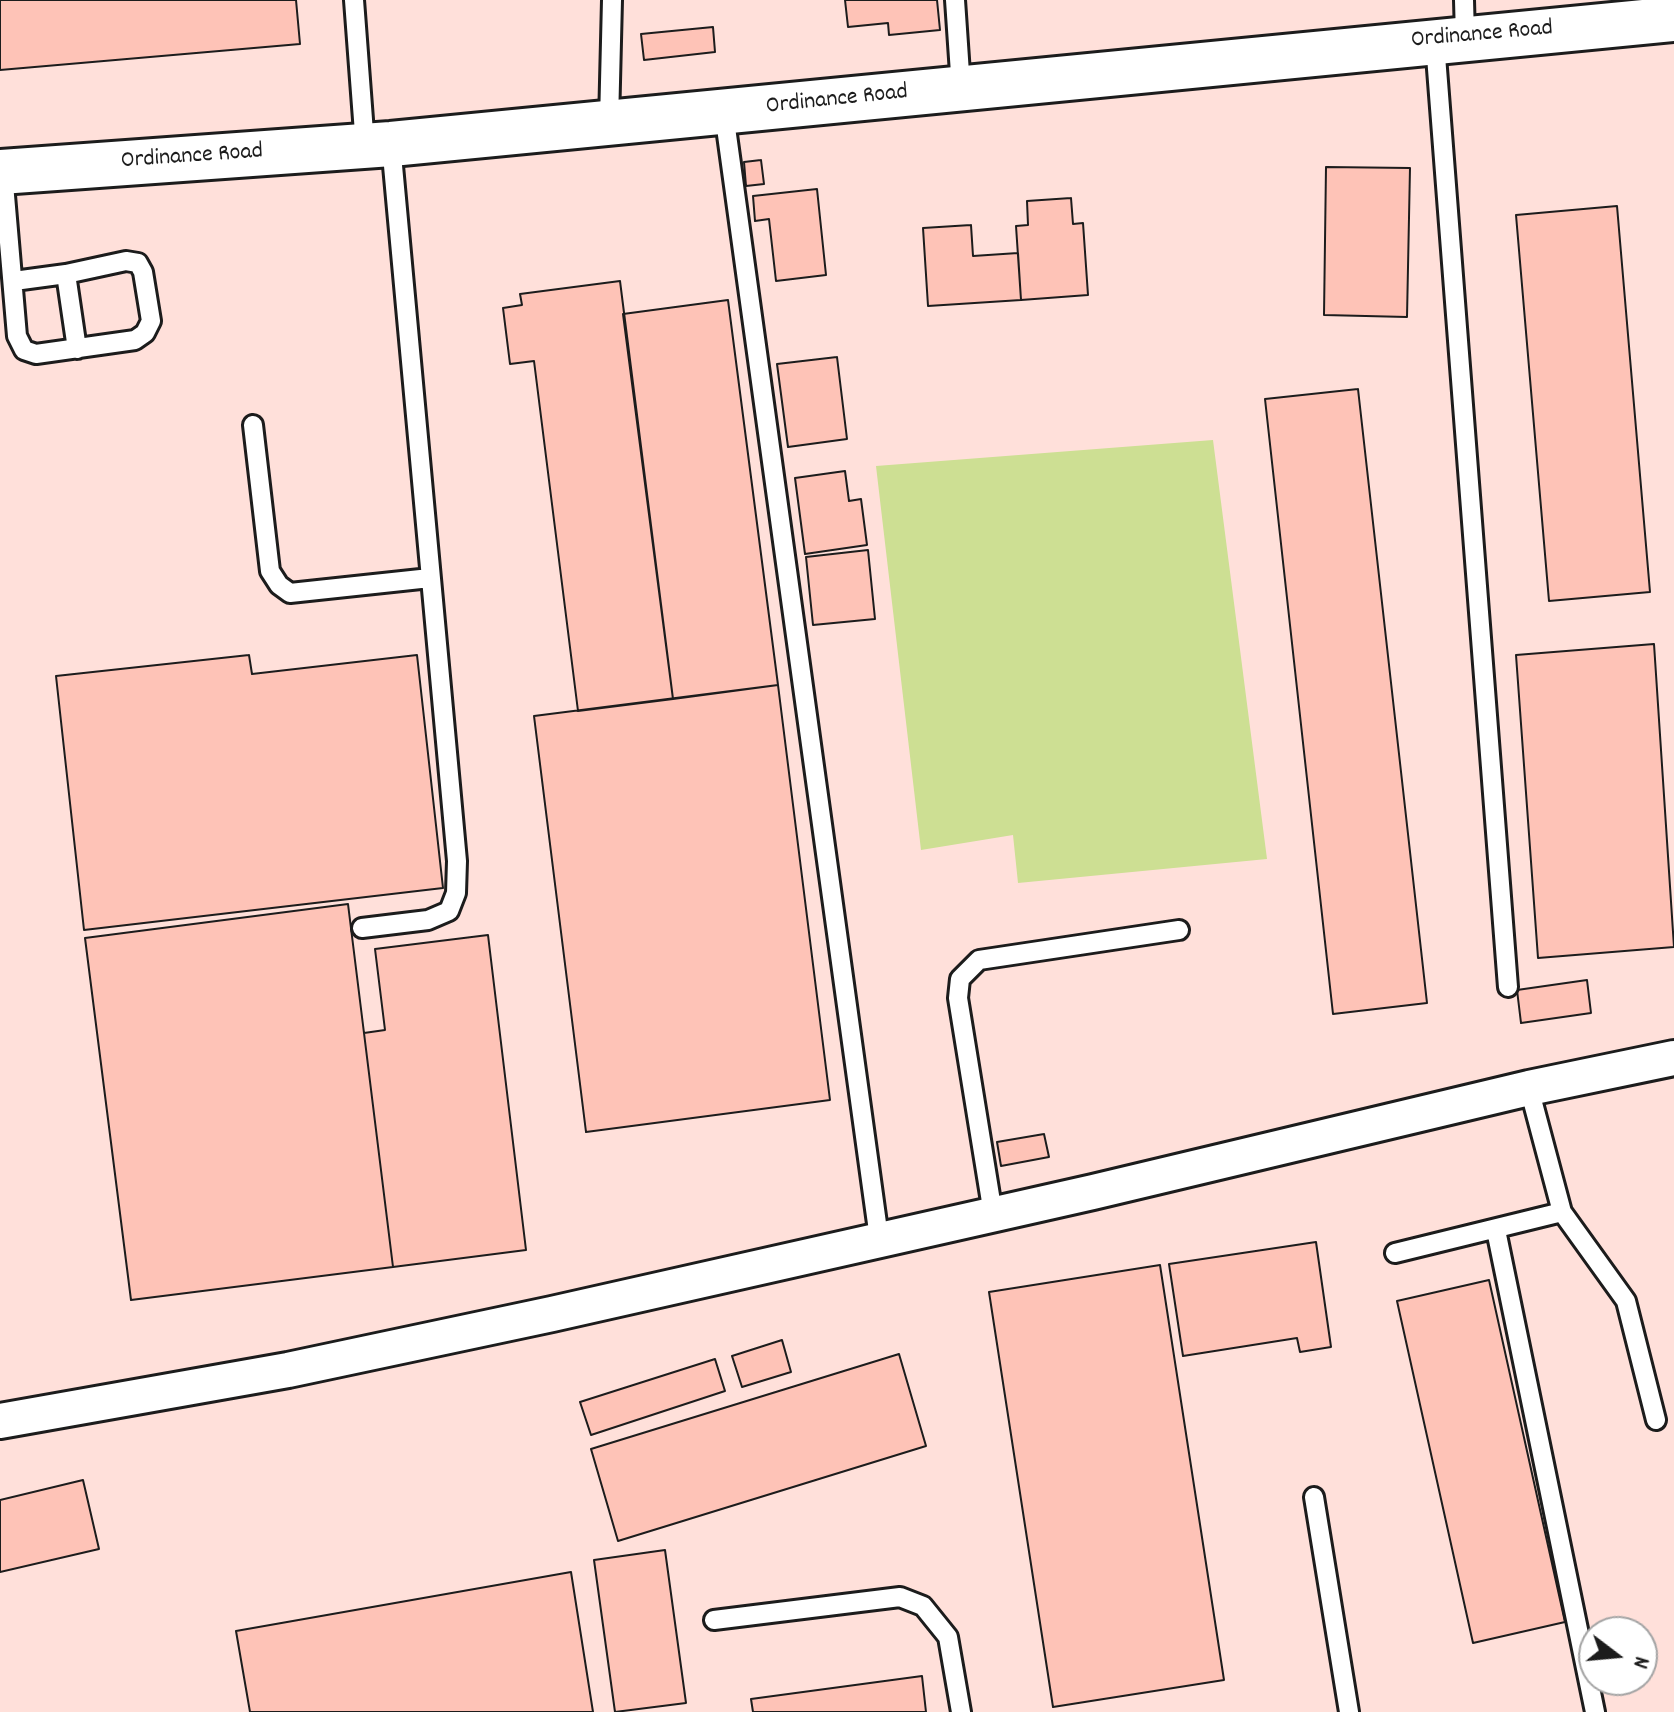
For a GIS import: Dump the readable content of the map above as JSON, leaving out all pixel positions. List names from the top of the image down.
{
  "streets": {
    "street": ["Ordinance Road"]
  },
  "north": "right"
}
